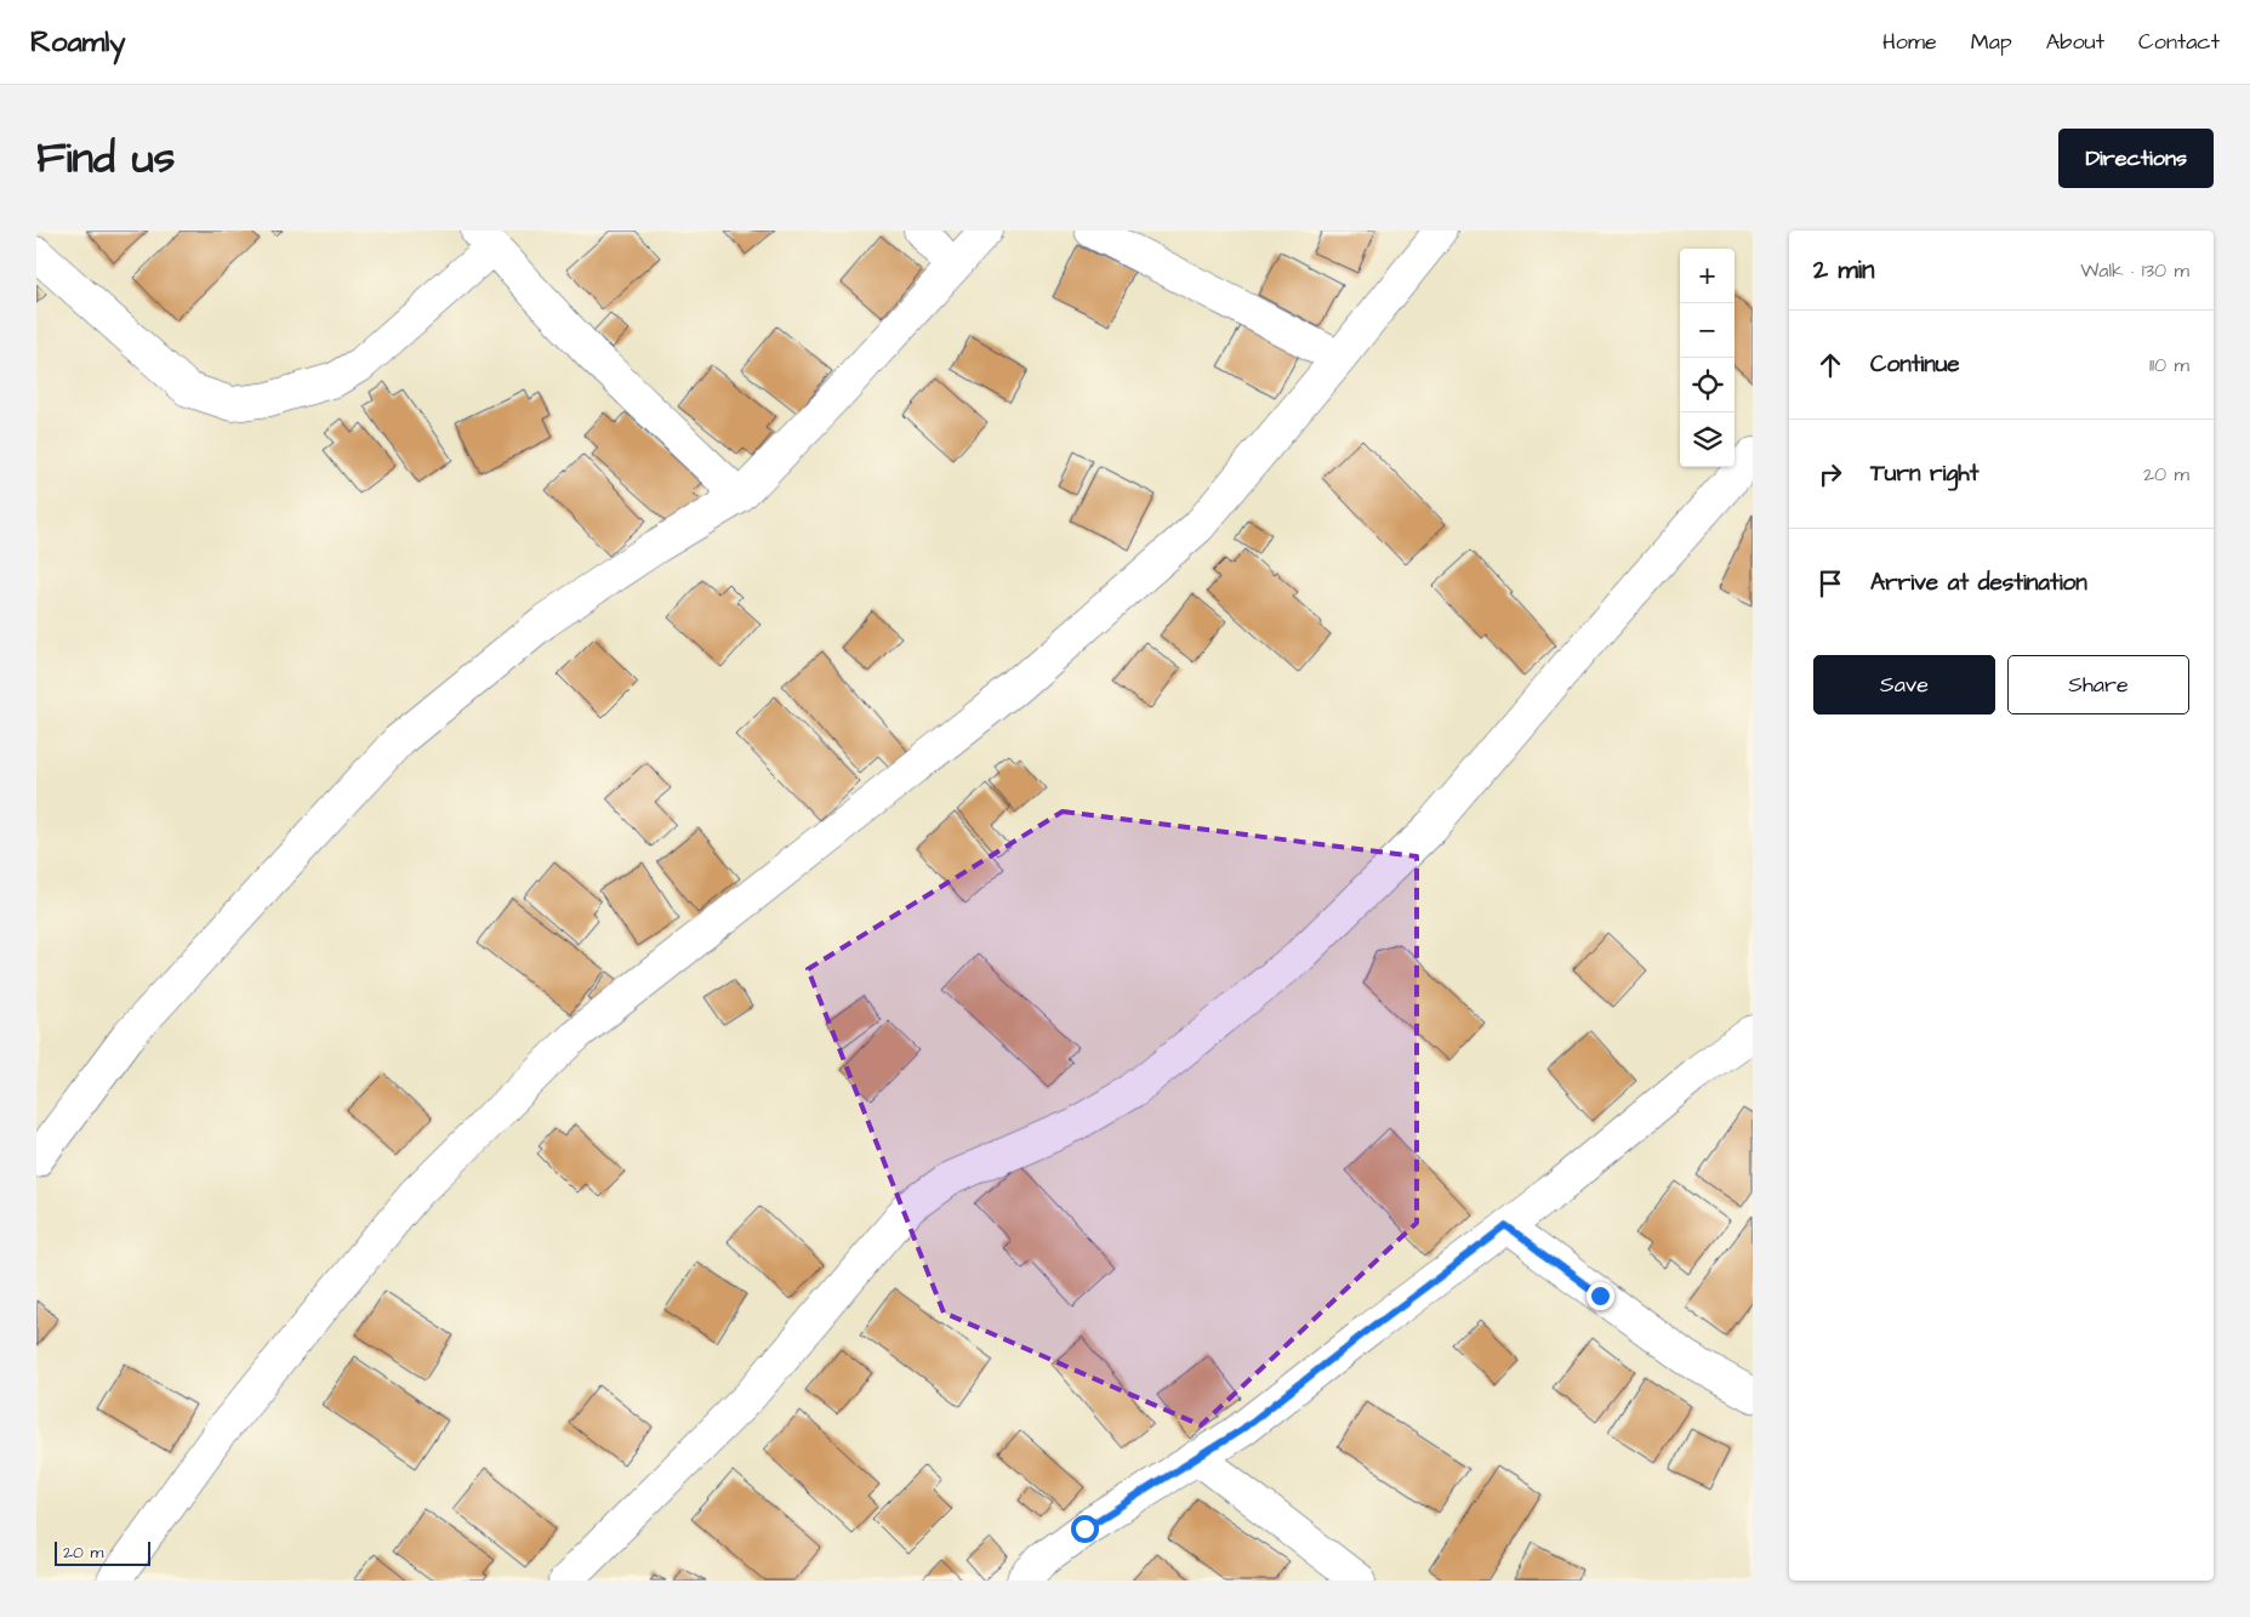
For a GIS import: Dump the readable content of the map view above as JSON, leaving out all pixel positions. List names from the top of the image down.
{
  "scale_bar": "20 m",
  "page": {
    "header": "Roamly",
    "nav": [
      "Home",
      "Map",
      "About",
      "Contact"
    ],
    "title": "Find us",
    "buttons": [
      "Directions",
      ["Save", "Share"]
    ],
    "heading": ["2 min", "Walk · 130 m"],
    "map_buttons": ["+", "−"],
    "list": [
      ["Continue", "110 m"],
      ["Turn right", "20 m"],
      "Arrive at destination"
    ],
    "scale": "20 m"
  }
}
